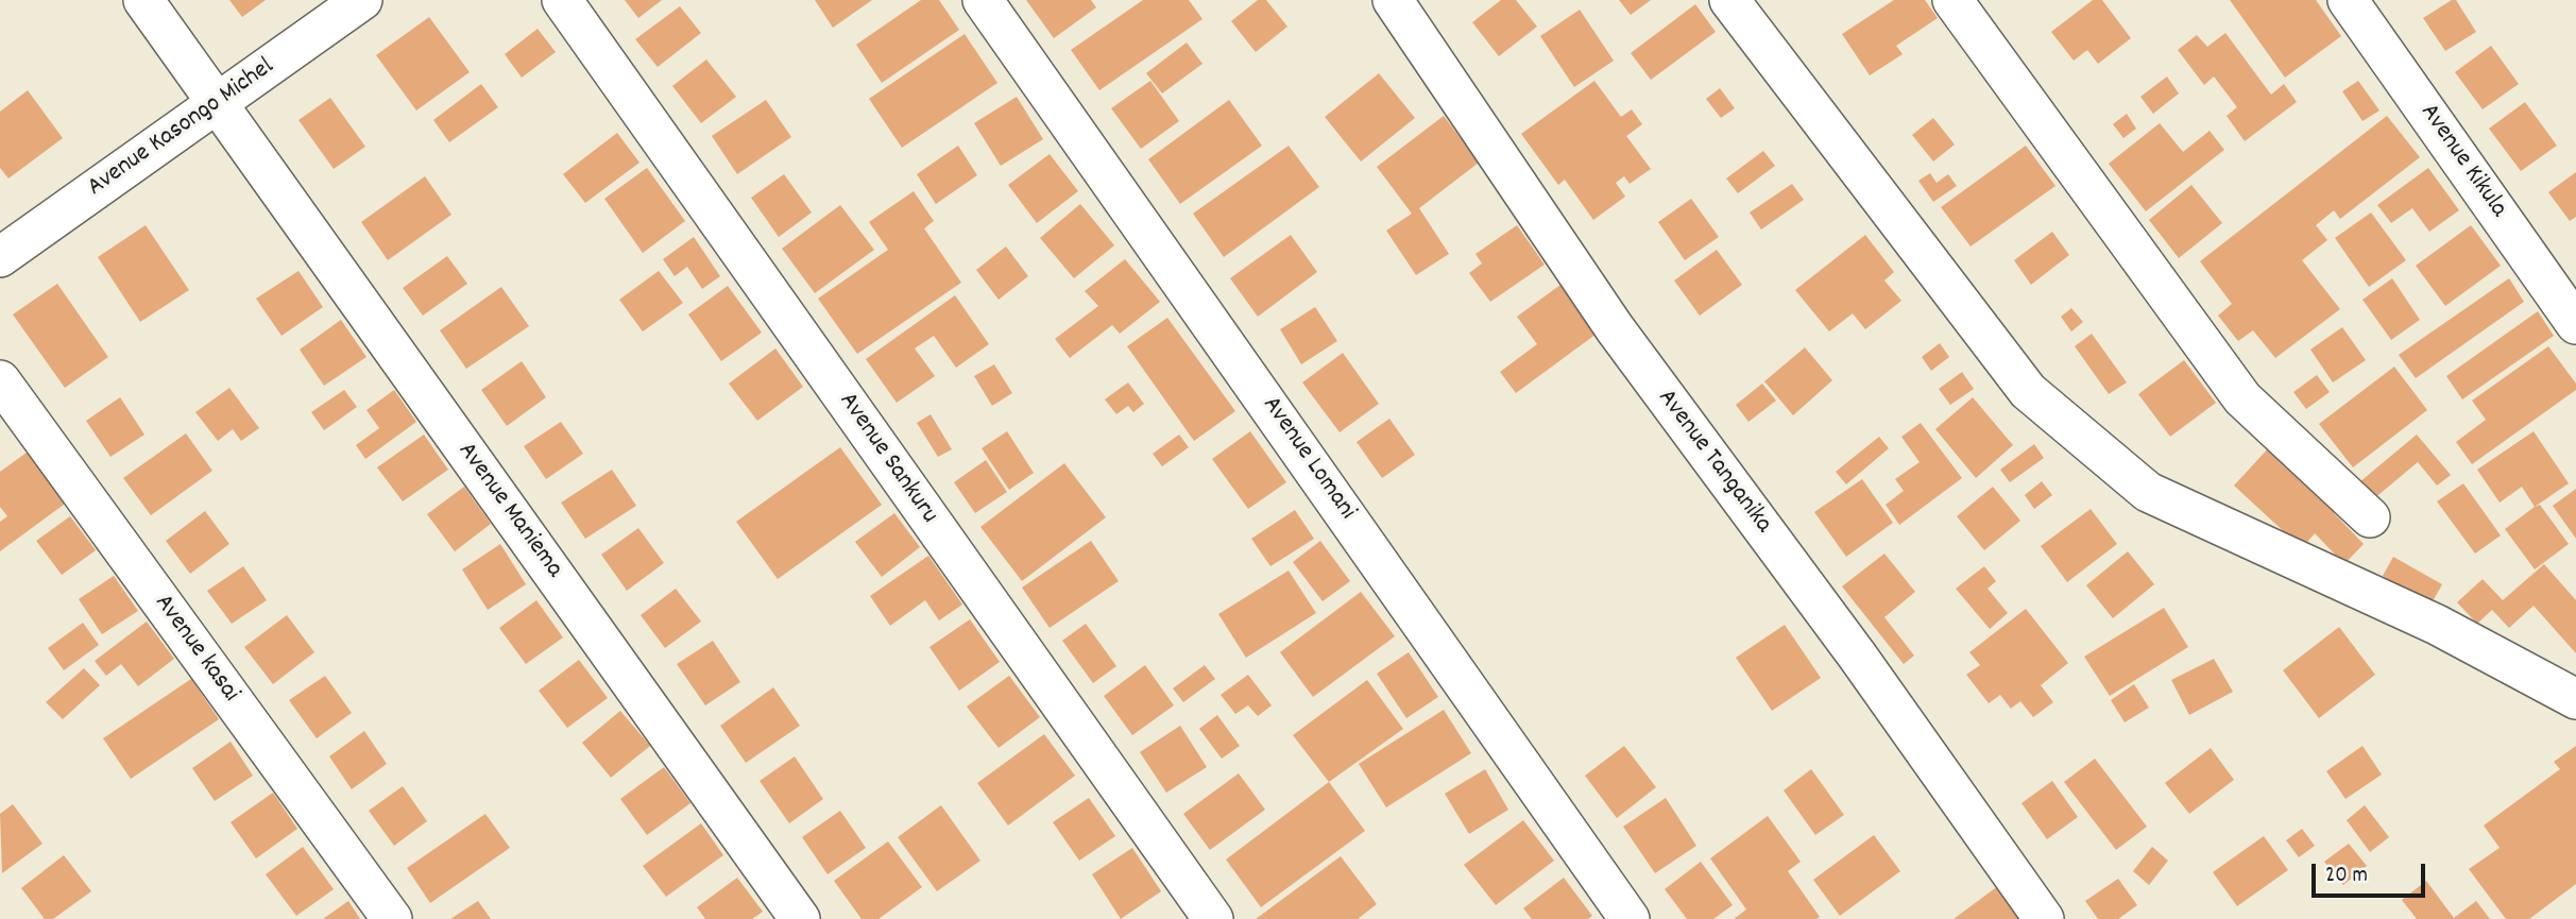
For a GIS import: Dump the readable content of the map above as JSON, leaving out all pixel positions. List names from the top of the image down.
{
  "streets": {
    "street": [
      "Avenue Kasongo Michel",
      "Avenue Kikula",
      "Avenue Sankuru",
      "Avenue Lomani",
      "Avenue Tanganika",
      "Avenue Maniema",
      "Avenue kasai"
    ]
  },
  "crossings": [
    ["Avenue Kasongo Michel", "Avenue Maniema"]
  ],
  "scale_bar": "20 m"
}
